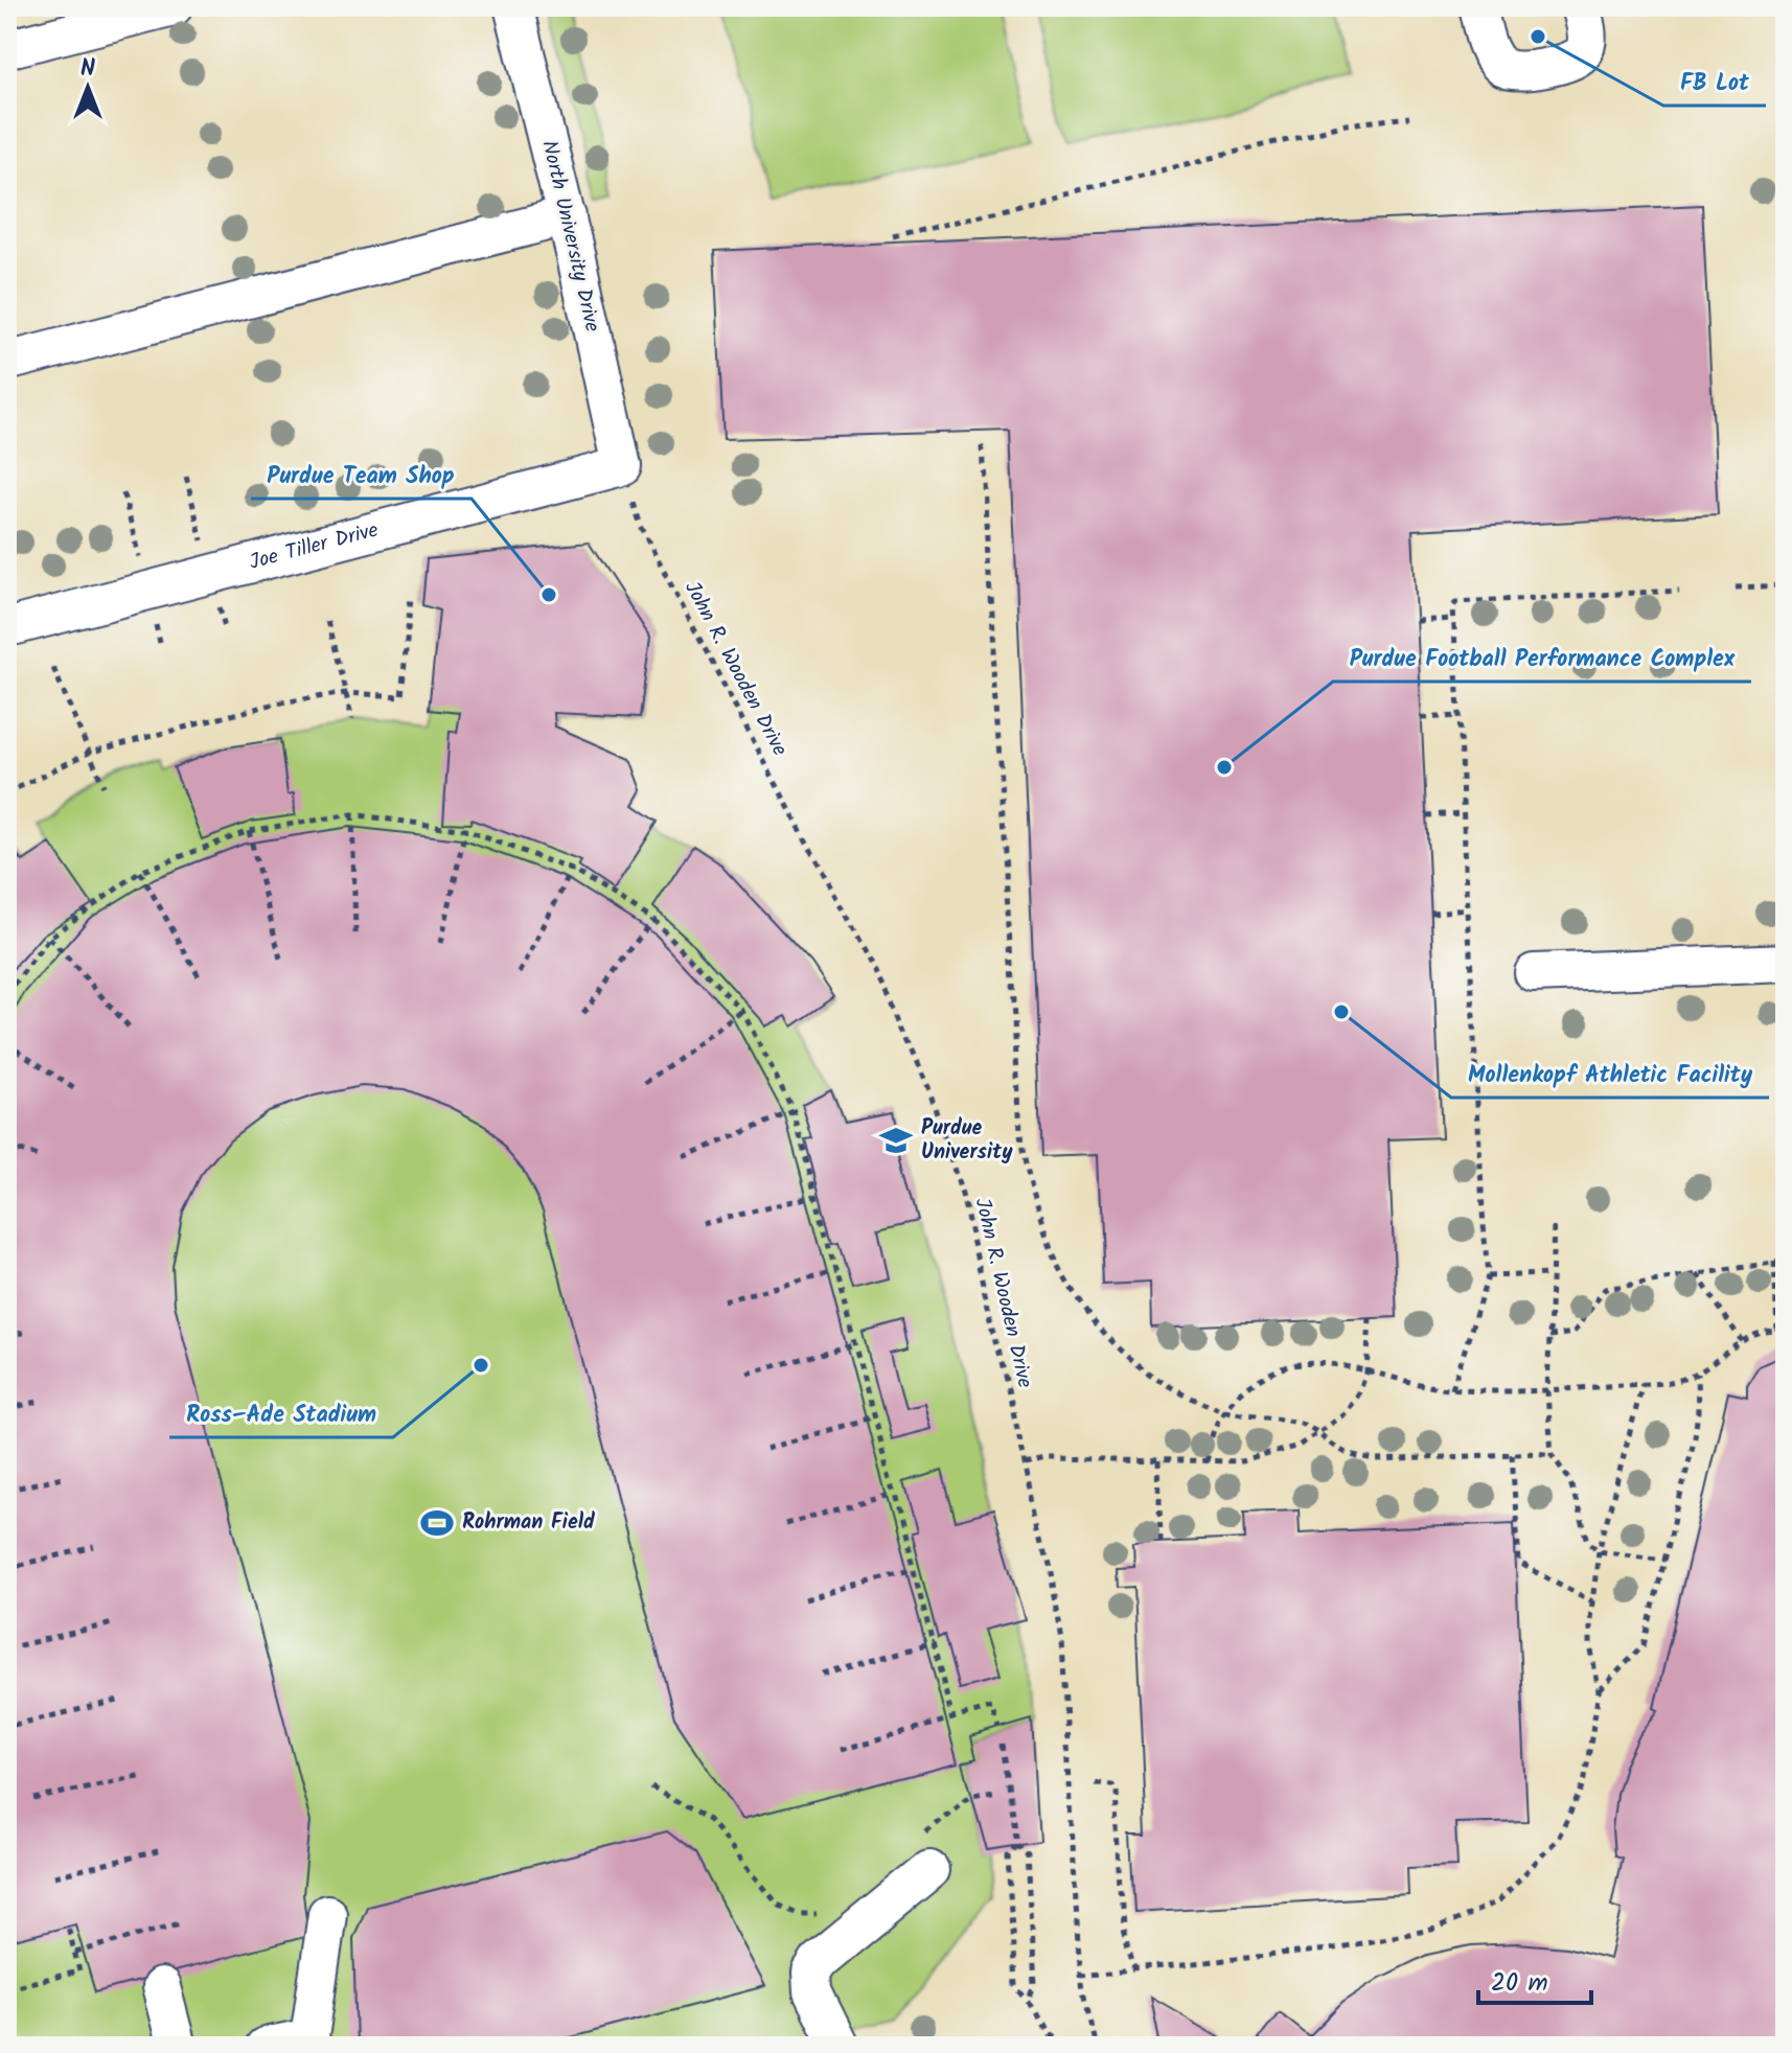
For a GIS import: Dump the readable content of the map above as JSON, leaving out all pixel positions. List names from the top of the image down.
{
  "streets": {
    "street": ["North University Drive", "Joe Tiller Drive"],
    "path": ["John R. Wooden Drive"]
  },
  "crossings": [
    ["North University Drive", "Joe Tiller Drive"],
    ["North University Drive", "John R. Wooden Drive"],
    ["Joe Tiller Drive", "John R. Wooden Drive"]
  ],
  "places": {
    "other": [
      "FB Lot",
      "Purdue Team Shop",
      "Purdue Football Performance Complex",
      "Mollenkopf Athletic Facility",
      "Ross–Ade Stadium"
    ],
    "school or university": ["Purdue University"],
    "sports": ["Rohrman Field"]
  },
  "scale_bar": "20 m",
  "north": "top"
}
